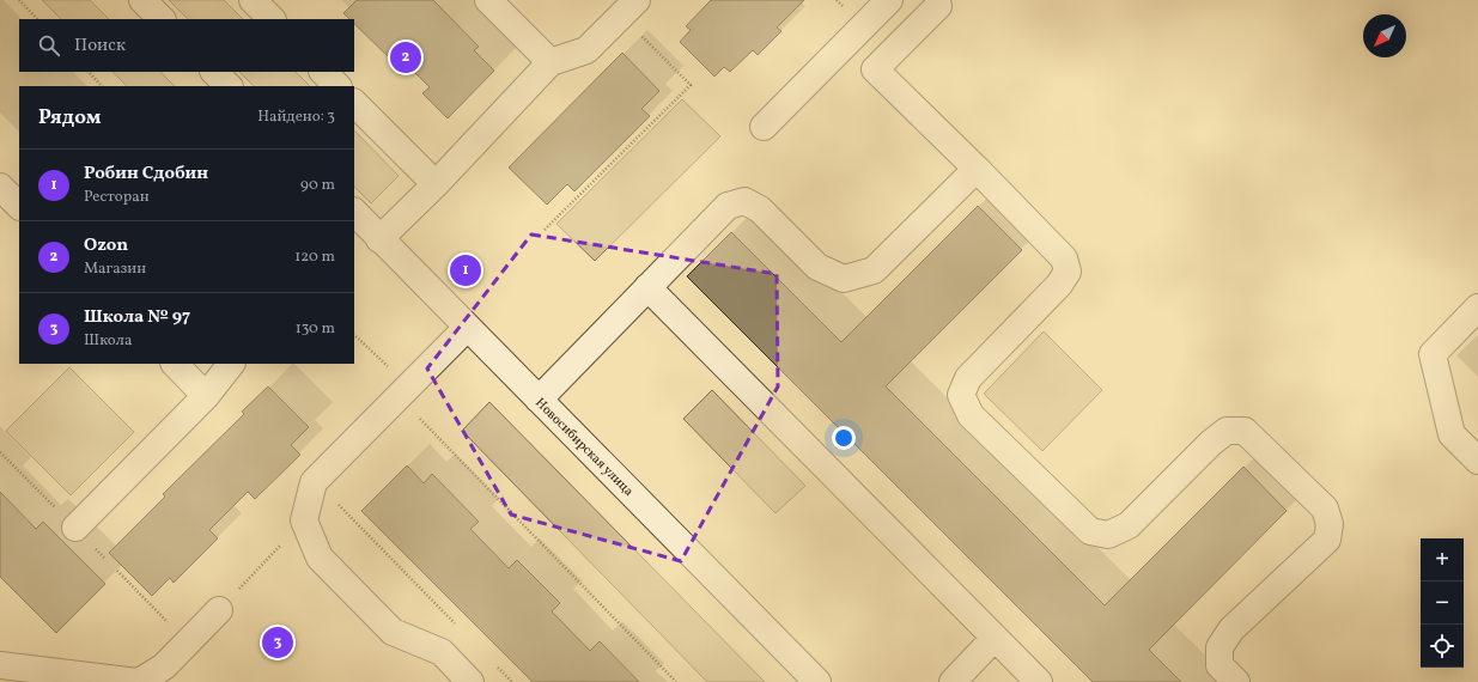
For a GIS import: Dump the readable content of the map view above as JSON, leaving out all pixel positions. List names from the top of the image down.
{
  "streets": {
    "street": ["Новосибирская улица"]
  },
  "north": "bottom left",
  "page": {
    "search": "Поиск",
    "pins": ["2", "1", "3"],
    "heading": ["Рядом", "Найдено: 3"],
    "list": [
      {
        "mark": "1",
        "name": "Робин Сдобин",
        "note": "Ресторан",
        "value": "90 m"
      },
      {
        "mark": "2",
        "name": "Ozon",
        "note": "Магазин",
        "value": "120 m"
      },
      {
        "mark": "3",
        "name": "Школа № 97",
        "note": "Школа",
        "value": "130 m"
      }
    ],
    "map_buttons": ["+", "−"]
  }
}
